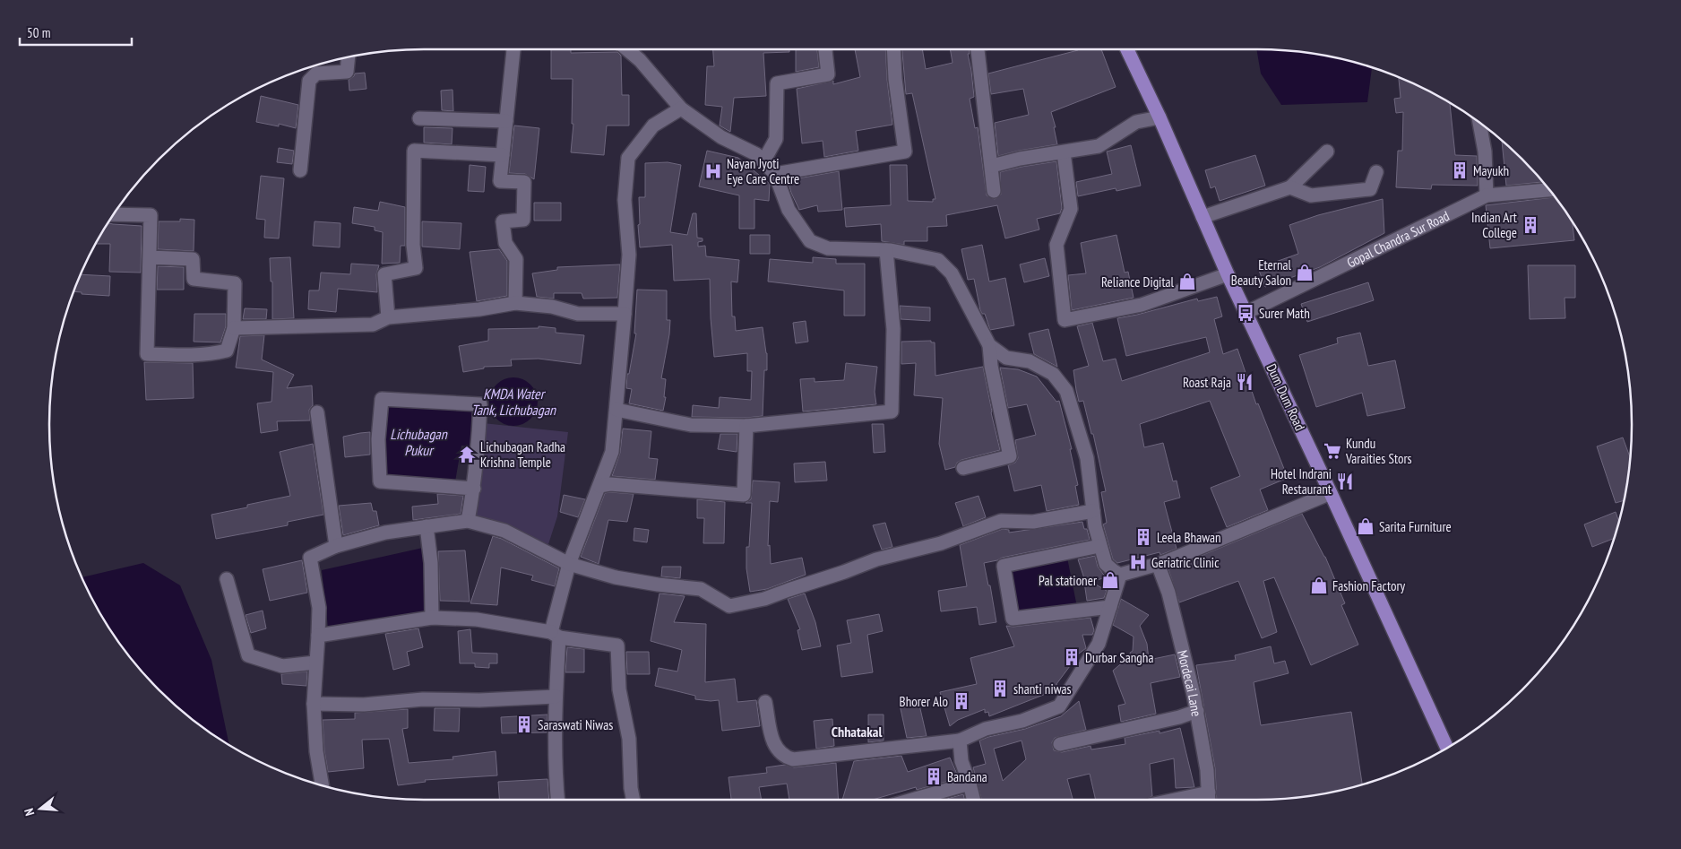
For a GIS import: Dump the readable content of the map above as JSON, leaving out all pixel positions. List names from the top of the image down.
{
  "streets": {
    "main road": ["Dum Dum Road"],
    "street": ["Gopal Chandra Sur Road", "Mordecai Lane"]
  },
  "crossings": [
    ["Gopal Chandra Sur Road", "Dum Dum Road"]
  ],
  "districts": ["Chhatakal"],
  "water": ["KMDA Water Tank, Lichubagan", "Lichubagan Pukur"],
  "places": {
    "building": [
      "Mayukh",
      "Indian Art College",
      "Leela Bhawan",
      "Durbar Sangha",
      "shanti niwas",
      "Bhorer Alo",
      "Saraswati Niwas",
      "Bandana"
    ],
    "hospital": ["Nayan Jyoti Eye Care Centre", "Geriatric Clinic"],
    "shop": [
      "Eternal Beauty Salon",
      "Reliance Digital",
      "Sarita Furniture",
      "Pal stationer",
      "Fashion Factory"
    ],
    "bus stop": ["Surer Math"],
    "restaurant": ["Roast Raja", "Hotel Indrani Restaurant"],
    "supermarket": ["Kundu Varaities Stors"],
    "temple": ["Lichubagan Radha Krishna Temple"]
  },
  "scale_bar": "50 m",
  "north": "left"
}
